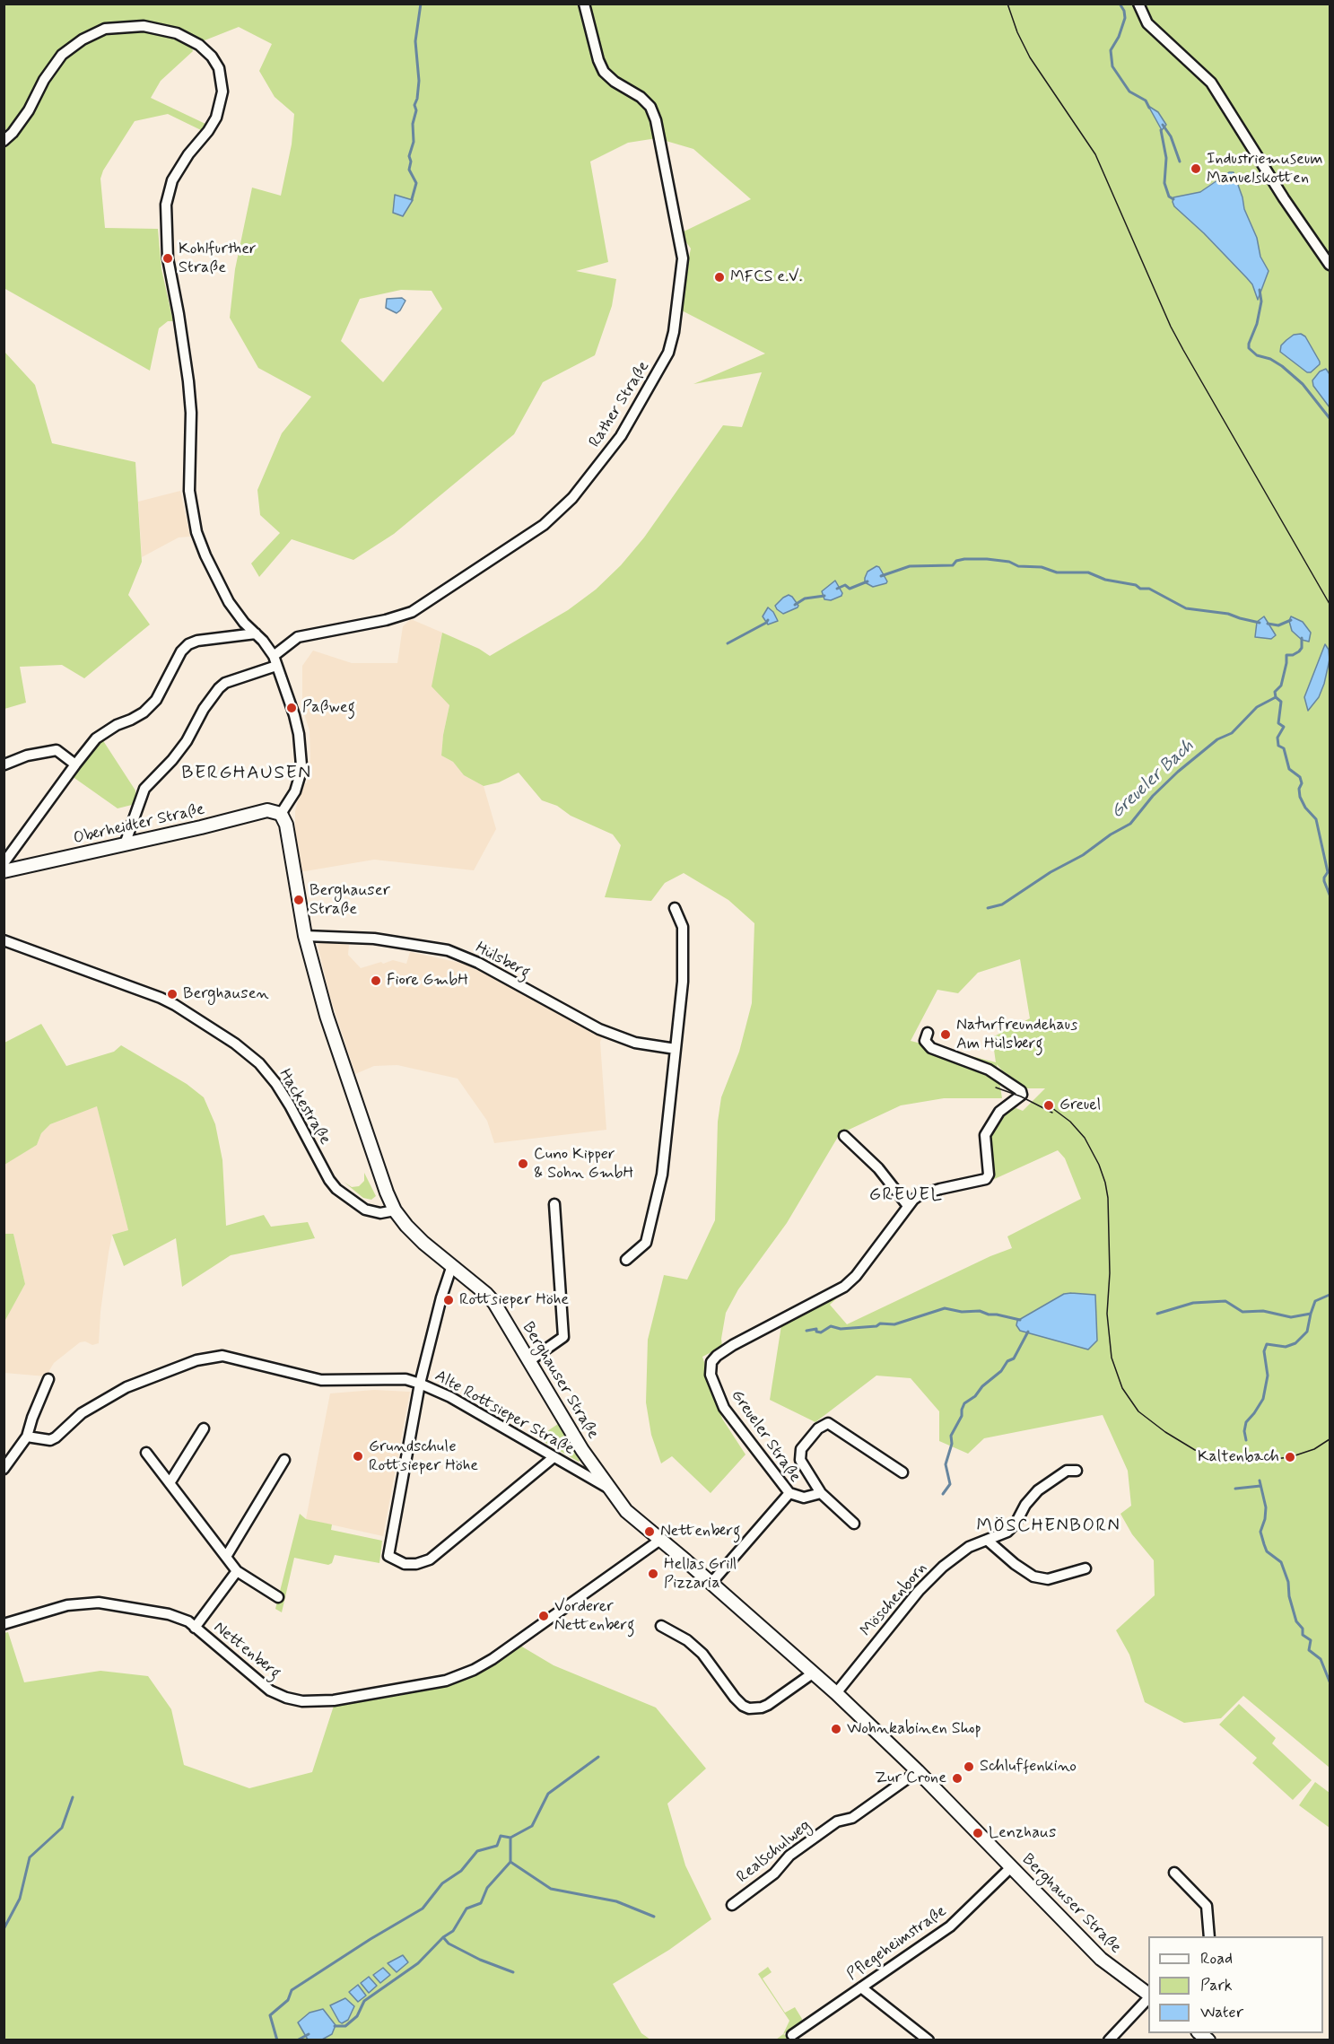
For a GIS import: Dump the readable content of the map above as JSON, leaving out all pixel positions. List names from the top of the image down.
{
  "streets": {
    "street": [
      "Rather Straße",
      "Oberheidter Straße",
      "Hülsberg",
      "Hackestraße",
      "Berghauser Straße",
      "Alte Rottsieper Straße",
      "Greueler Straße",
      "Möschenborn",
      "Nettenberg",
      "Realschulweg",
      "Pflegeheimstraße"
    ]
  },
  "crossings": [
    ["Oberheidter Straße", "Berghauser Straße"],
    ["Hülsberg", "Berghauser Straße"],
    ["Hackestraße", "Berghauser Straße"],
    ["Berghauser Straße", "Alte Rottsieper Straße"],
    ["Berghauser Straße", "Greueler Straße"],
    ["Berghauser Straße", "Möschenborn"],
    ["Berghauser Straße", "Nettenberg"],
    ["Berghauser Straße", "Realschulweg"],
    ["Berghauser Straße", "Pflegeheimstraße"]
  ],
  "districts": ["BERGHAUSEN", "GREUEL", "MÖSCHENBORN"],
  "water": ["Greueler Bach"],
  "places": [
    "Industriemuseum Manuelskotten",
    "Kohlfurther Straße",
    "MFCS e.V.",
    "Paßweg",
    "Berghauser Straße",
    "Fiore GmbH",
    "Berghausen",
    "Naturfreundehaus Am Hülsberg",
    "Greuel",
    "Cuno Kipper & Sohn GmbH",
    "Rottsieper Höhe",
    "Grundschule Rottsieper Höhe",
    "Kaltenbach",
    "Nettenberg",
    "Hellas Grill Pizzaria",
    "Vorderer Nettenberg",
    "Wohnkabinen Shop",
    "Schluffenkino",
    "Zur Crone",
    "Lenzhaus"
  ],
  "legend": ["Road", "Park", "Water"]
}
